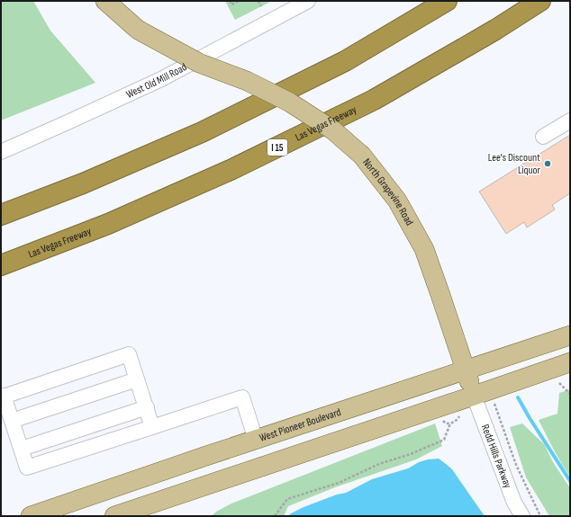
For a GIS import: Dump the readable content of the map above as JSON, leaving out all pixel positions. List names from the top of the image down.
{
  "streets": {
    "highway": ["Las Vegas Freeway", "I 15"],
    "main road": ["North Grapevine Road", "West Pioneer Boulevard"],
    "street": ["West Old Mill Road", "Redd Hills Parkway"]
  },
  "crossings": [
    ["North Grapevine Road", "West Pioneer Boulevard"],
    ["North Grapevine Road", "Redd Hills Parkway"]
  ],
  "places": ["Lee's Discount Liquor"]
}
